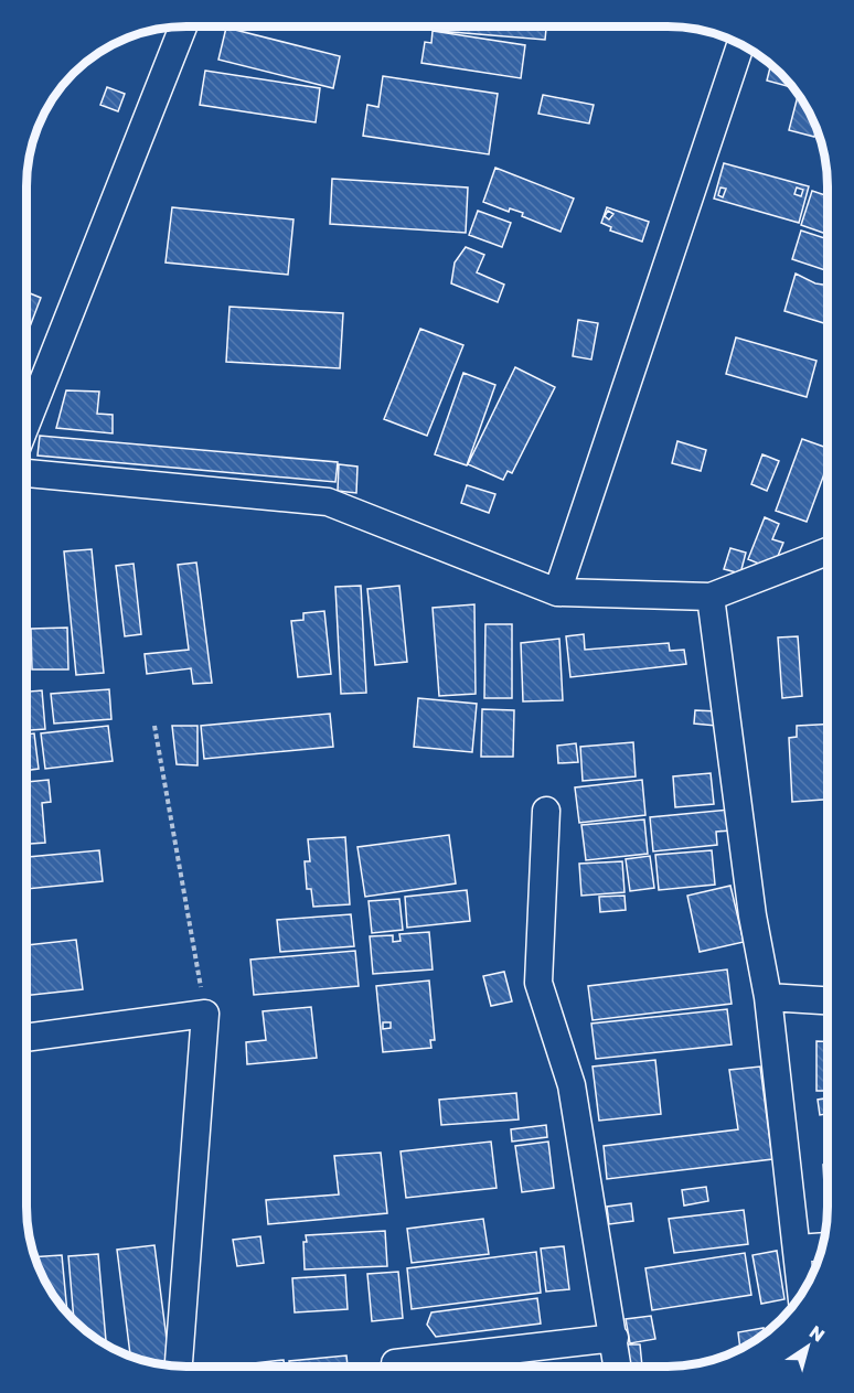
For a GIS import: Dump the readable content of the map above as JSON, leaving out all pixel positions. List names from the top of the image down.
{
  "north": "top right"
}
